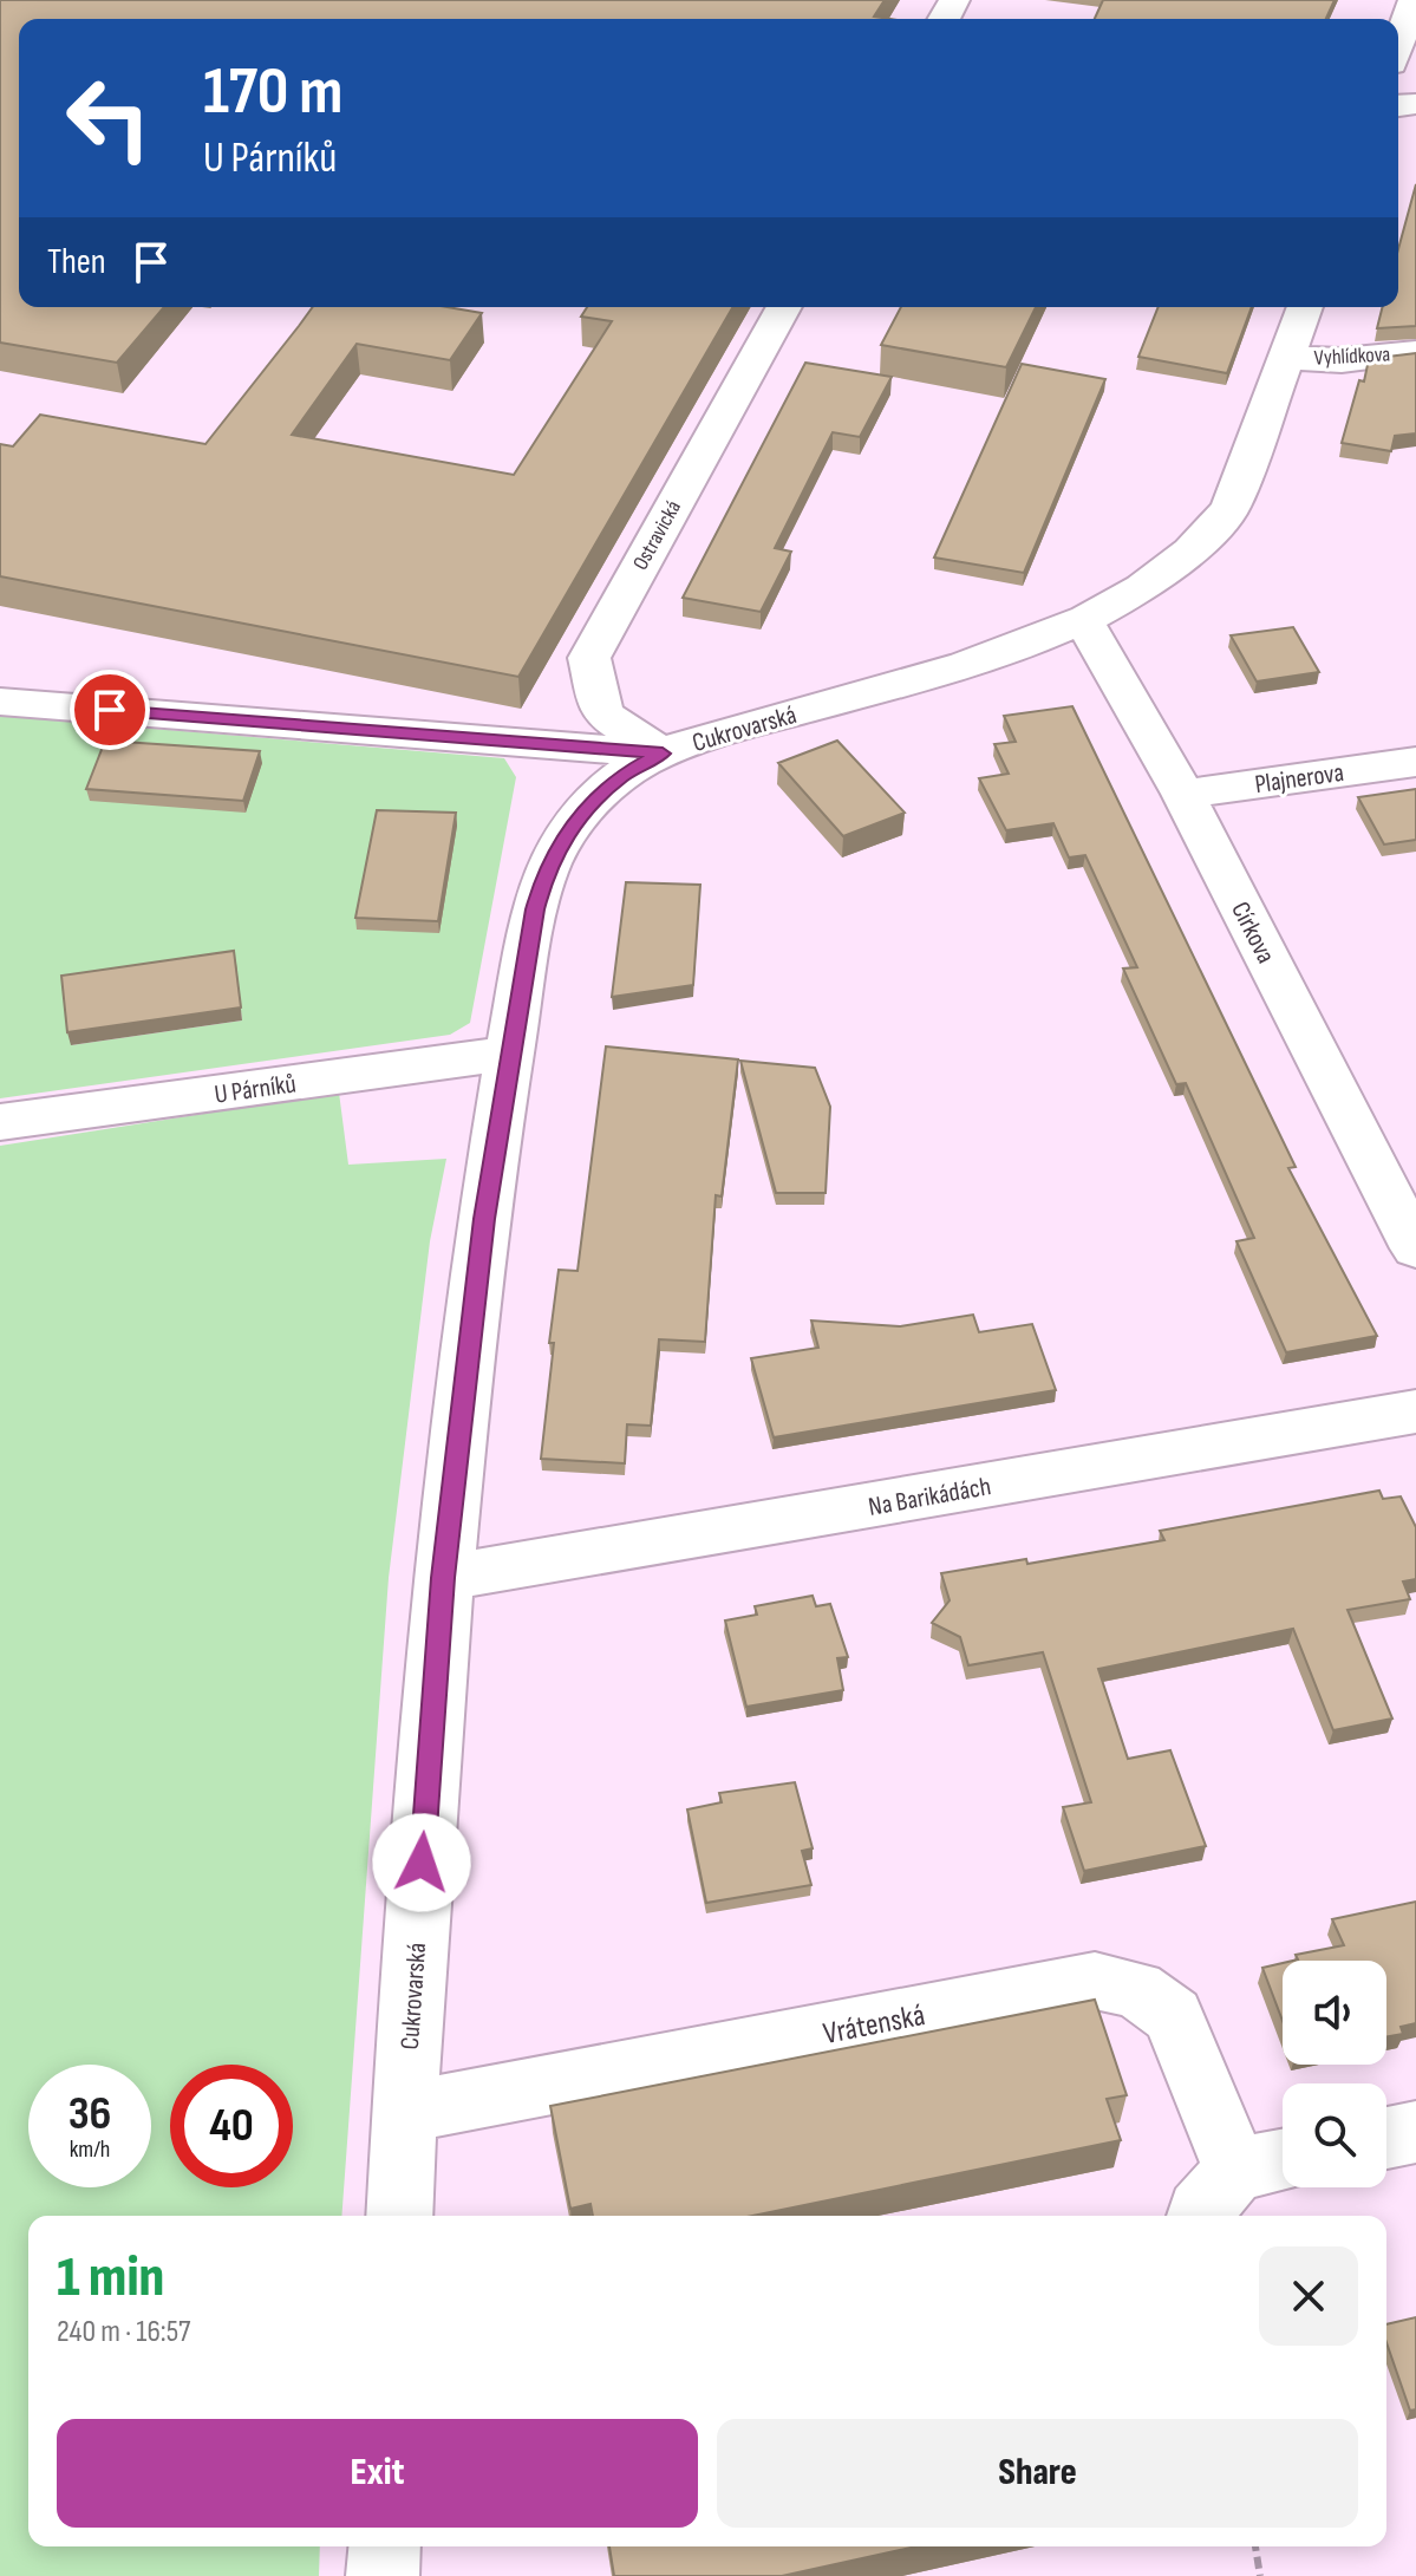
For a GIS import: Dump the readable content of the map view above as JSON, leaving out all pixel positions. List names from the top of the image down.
{
  "streets": {
    "street": [
      "Vyhlídkova",
      "Ostravická",
      "Cukrovarská",
      "Plajnerova",
      "Církova",
      "U Párníků",
      "Na Barikádách",
      "Vrátenská"
    ]
  },
  "crossings": [
    ["Vyhlídkova", "Cukrovarská"],
    ["Ostravická", "Cukrovarská"],
    ["Cukrovarská", "Církova"],
    ["Cukrovarská", "U Párníků"],
    ["Cukrovarská", "Na Barikádách"],
    ["Cukrovarská", "Vrátenská"],
    ["Plajnerova", "Církova"]
  ],
  "page": {
    "turn": ["170 m", "U Párníků"],
    "then": "Then",
    "speed": "36 km/h",
    "limit": "40",
    "heading": ["1 min", "240 m · 16:57"],
    "buttons": ["Exit", "Share"]
  }
}
